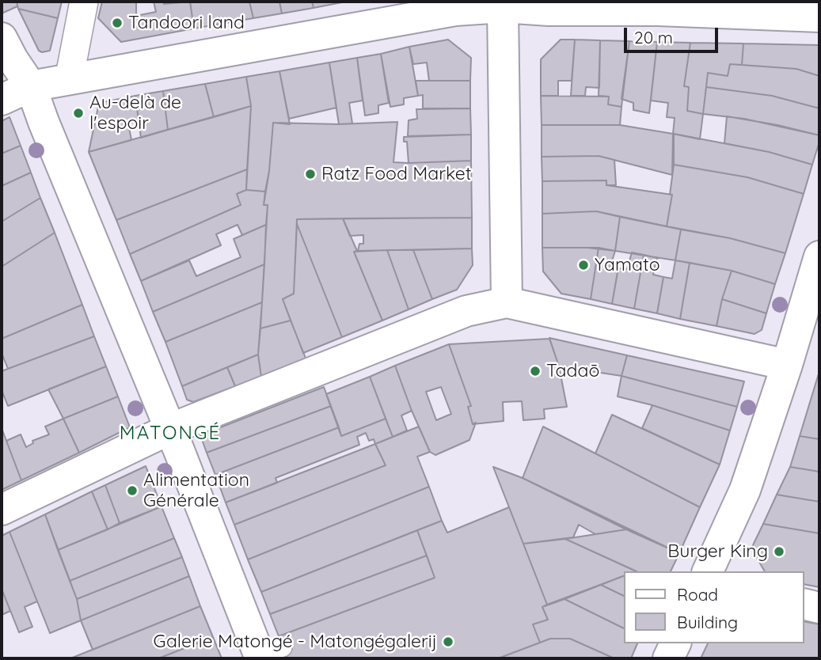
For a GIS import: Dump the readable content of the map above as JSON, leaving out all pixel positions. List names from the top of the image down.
{
  "districts": ["MATONGÉ"],
  "places": [
    "Tandoori land",
    "Au-delà de l'espoir",
    "Ratz Food Market",
    "Yamato",
    "Tadaō",
    "Alimentation Générale",
    "Burger King",
    "Galerie Matongé - Matongégalerij"
  ],
  "legend": ["Road", "Building"],
  "scale_bar": "20 m"
}
